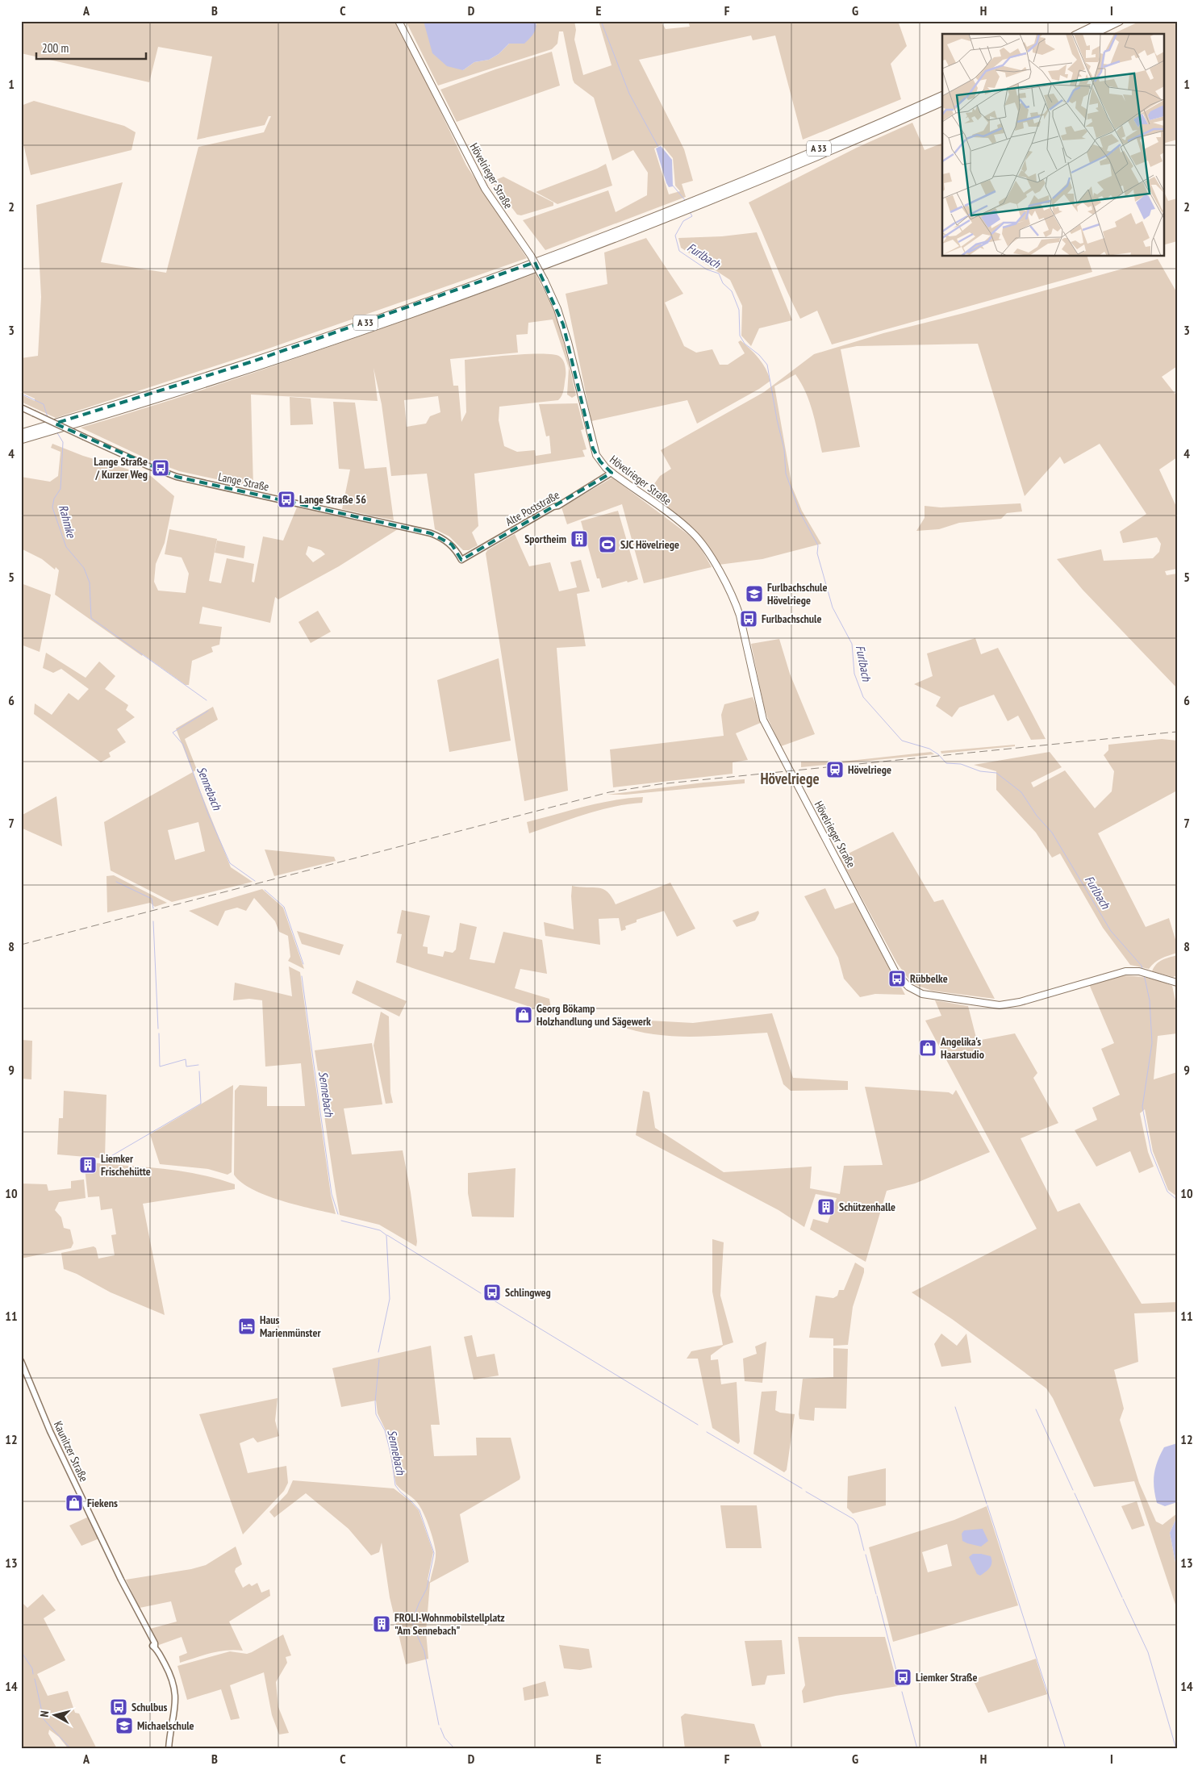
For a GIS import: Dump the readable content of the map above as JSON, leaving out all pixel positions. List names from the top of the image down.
{
  "streets": {
    "highway": ["A 33"],
    "main road": ["Hövelrieger Straße"],
    "street": ["Lange Straße", "Alte Poststraße", "Kaunitzer Straße"]
  },
  "crossings": [
    ["Hövelrieger Straße", "Alte Poststraße"],
    ["Lange Straße", "Alte Poststraße"]
  ],
  "districts": ["Hövelriege"],
  "water": ["Furlbach", "Rahmke", "Sennebach"],
  "places": {
    "bus stop": [
      "Lange Straße / Kurzer Weg",
      "Lange Straße 56",
      "Furlbachschule",
      "Rübbelke",
      "Schlingweg",
      "Liemker Straße",
      "Schulbus"
    ],
    "building": [
      "Sportheim",
      "Liemker Frischehütte",
      "Schützenhalle",
      "FROLI-Wohnmobilstellplatz \"Am Sennebach\""
    ],
    "sports": ["SJC Hövelriege"],
    "school or university": ["Furlbachschule Hövelriege", "Michaelschule"],
    "station": ["Hövelriege"],
    "shop": ["Georg Bökamp Holzhandlung und Sägewerk", "Angelika's Haarstudio", "Fiekens"],
    "hotel": ["Haus Marienmünster"]
  },
  "scale_bar": "200 m",
  "north": "left",
  "grid": {
    "columns": [
      "A",
      "B",
      "C",
      "D",
      "E",
      "F",
      "G",
      "H",
      "I"
    ],
    "rows": [
      "1",
      "2",
      "3",
      "4",
      "5",
      "6",
      "7",
      "8",
      "9",
      "10",
      "11",
      "12",
      "13",
      "14"
    ]
  }
}
